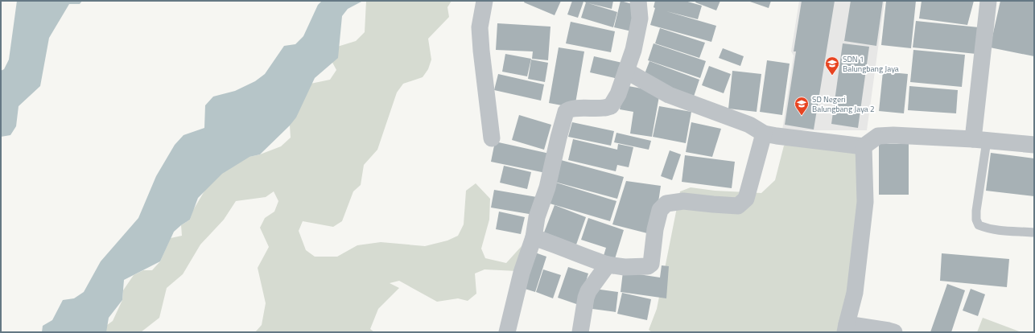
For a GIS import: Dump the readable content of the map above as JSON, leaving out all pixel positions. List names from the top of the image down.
{
  "places": {
    "school or university": ["SDN 1 Balungbang Jaya", "SD Negeri Balungbang Jaya 2"]
  }
}
